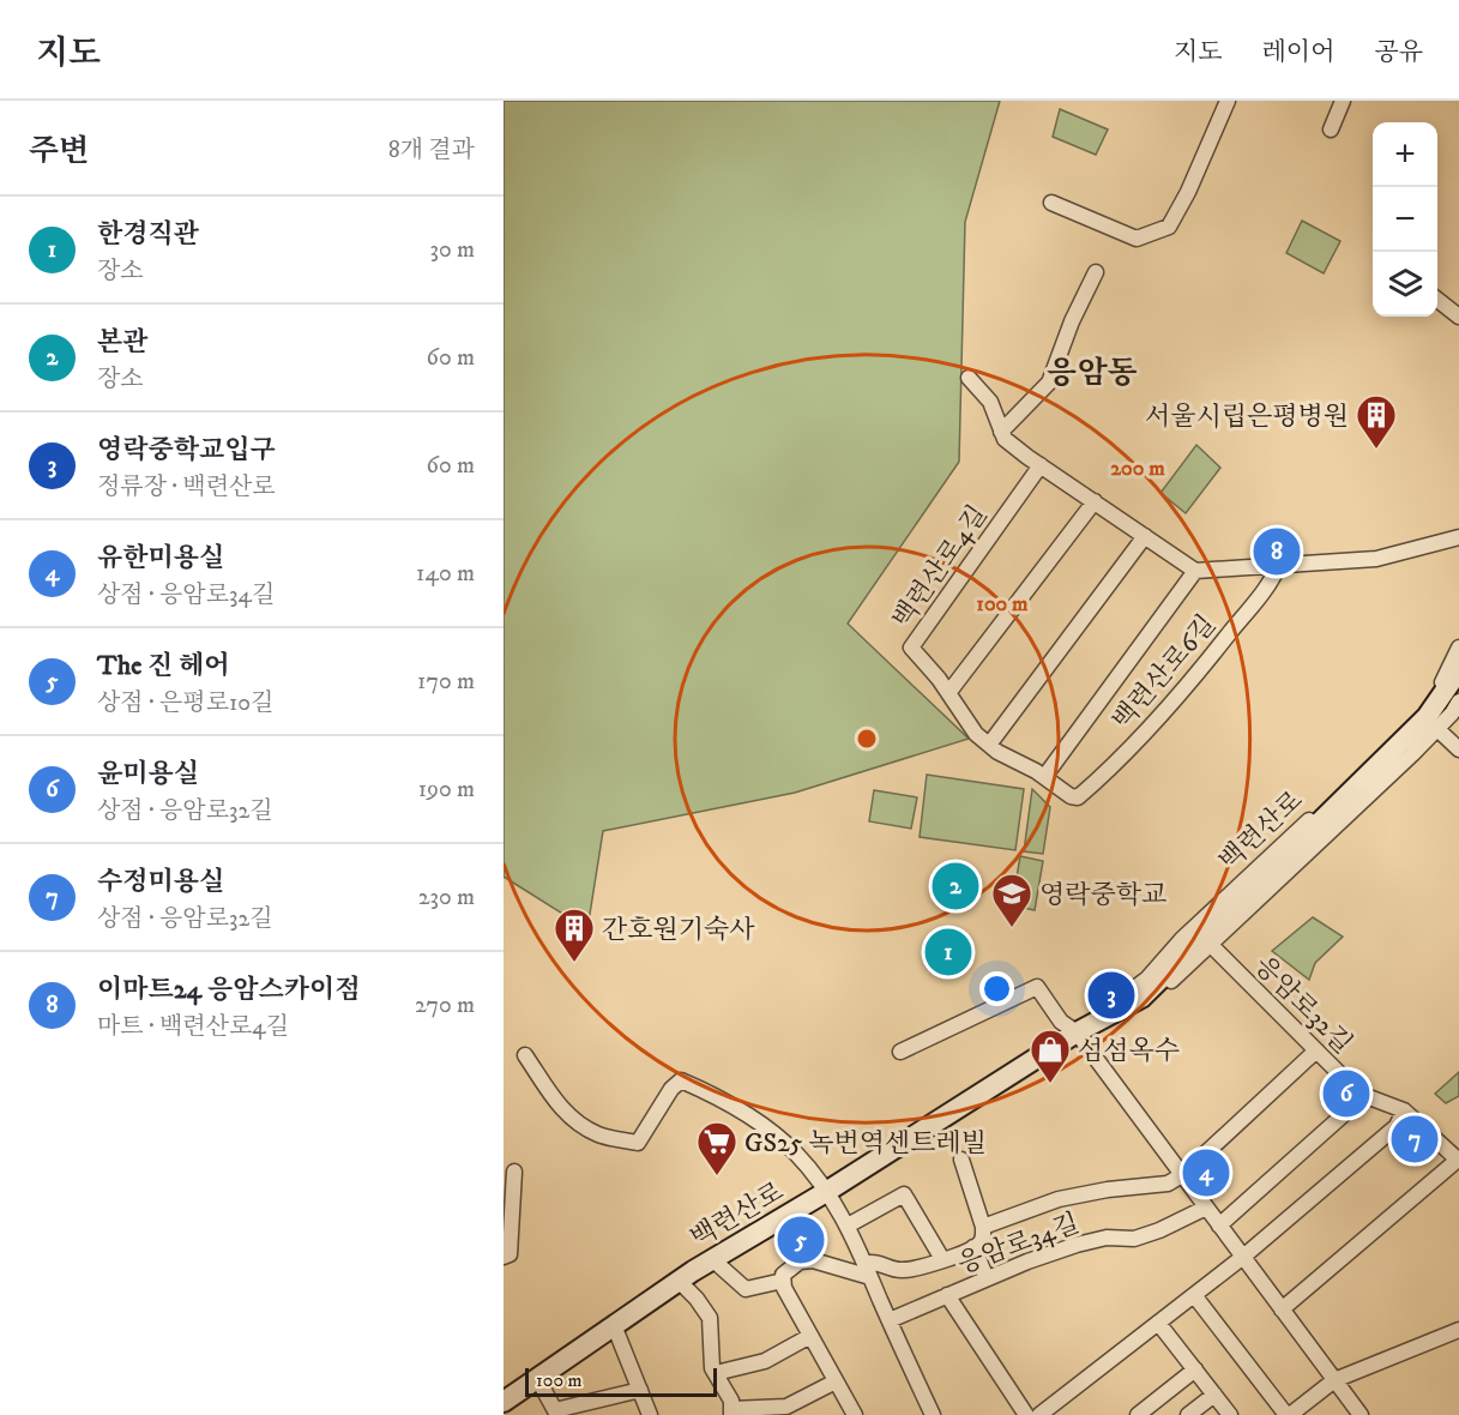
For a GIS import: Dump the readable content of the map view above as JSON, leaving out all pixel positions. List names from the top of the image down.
{
  "streets": {
    "main road": ["백련산로"],
    "street": [
      "백련산로4길",
      "백련산로6길",
      "응암로32길",
      "응암로34길"
    ]
  },
  "crossings": [
    ["백련산로4길", "백련산로6길"],
    ["백련산로", "응암로32길"],
    ["응암로32길", "응암로34길"]
  ],
  "districts": ["응암동"],
  "places": {
    "building": ["서울시립은평병원", "간호원기숙사"],
    "school or university": ["영락중학교"],
    "shop": ["섬섬옥수"],
    "supermarket": ["GS25 녹번역센트레빌"]
  },
  "scale_bar": "100 m",
  "page": {
    "header": "지도",
    "nav": ["지도", "레이어", "공유"],
    "heading": ["주변", "8개 결과"],
    "map_buttons": ["+", "−"],
    "list": [
      {
        "mark": "1",
        "name": "한경직관",
        "note": "장소",
        "value": "30 m"
      },
      {
        "mark": "2",
        "name": "본관",
        "note": "장소",
        "value": "60 m"
      },
      {
        "mark": "3",
        "name": "영락중학교입구",
        "note": "정류장 · 백련산로",
        "value": "60 m"
      },
      {
        "mark": "4",
        "name": "유한미용실",
        "note": "상점 · 응암로34길",
        "value": "140 m"
      },
      {
        "mark": "5",
        "name": "The 진 헤어",
        "note": "상점 · 은평로10길",
        "value": "170 m"
      },
      {
        "mark": "6",
        "name": "윤미용실",
        "note": "상점 · 응암로32길",
        "value": "190 m"
      },
      {
        "mark": "7",
        "name": "수정미용실",
        "note": "상점 · 응암로32길",
        "value": "230 m"
      },
      {
        "mark": "8",
        "name": "이마트24 응암스카이점",
        "note": "마트 · 백련산로4길",
        "value": "270 m"
      }
    ],
    "pins": [
      "8",
      "2",
      "1",
      "3",
      "6",
      "7",
      "4",
      "5"
    ],
    "scale": "100 m"
  },
  "rings": ["200 m", "100 m"]
}
